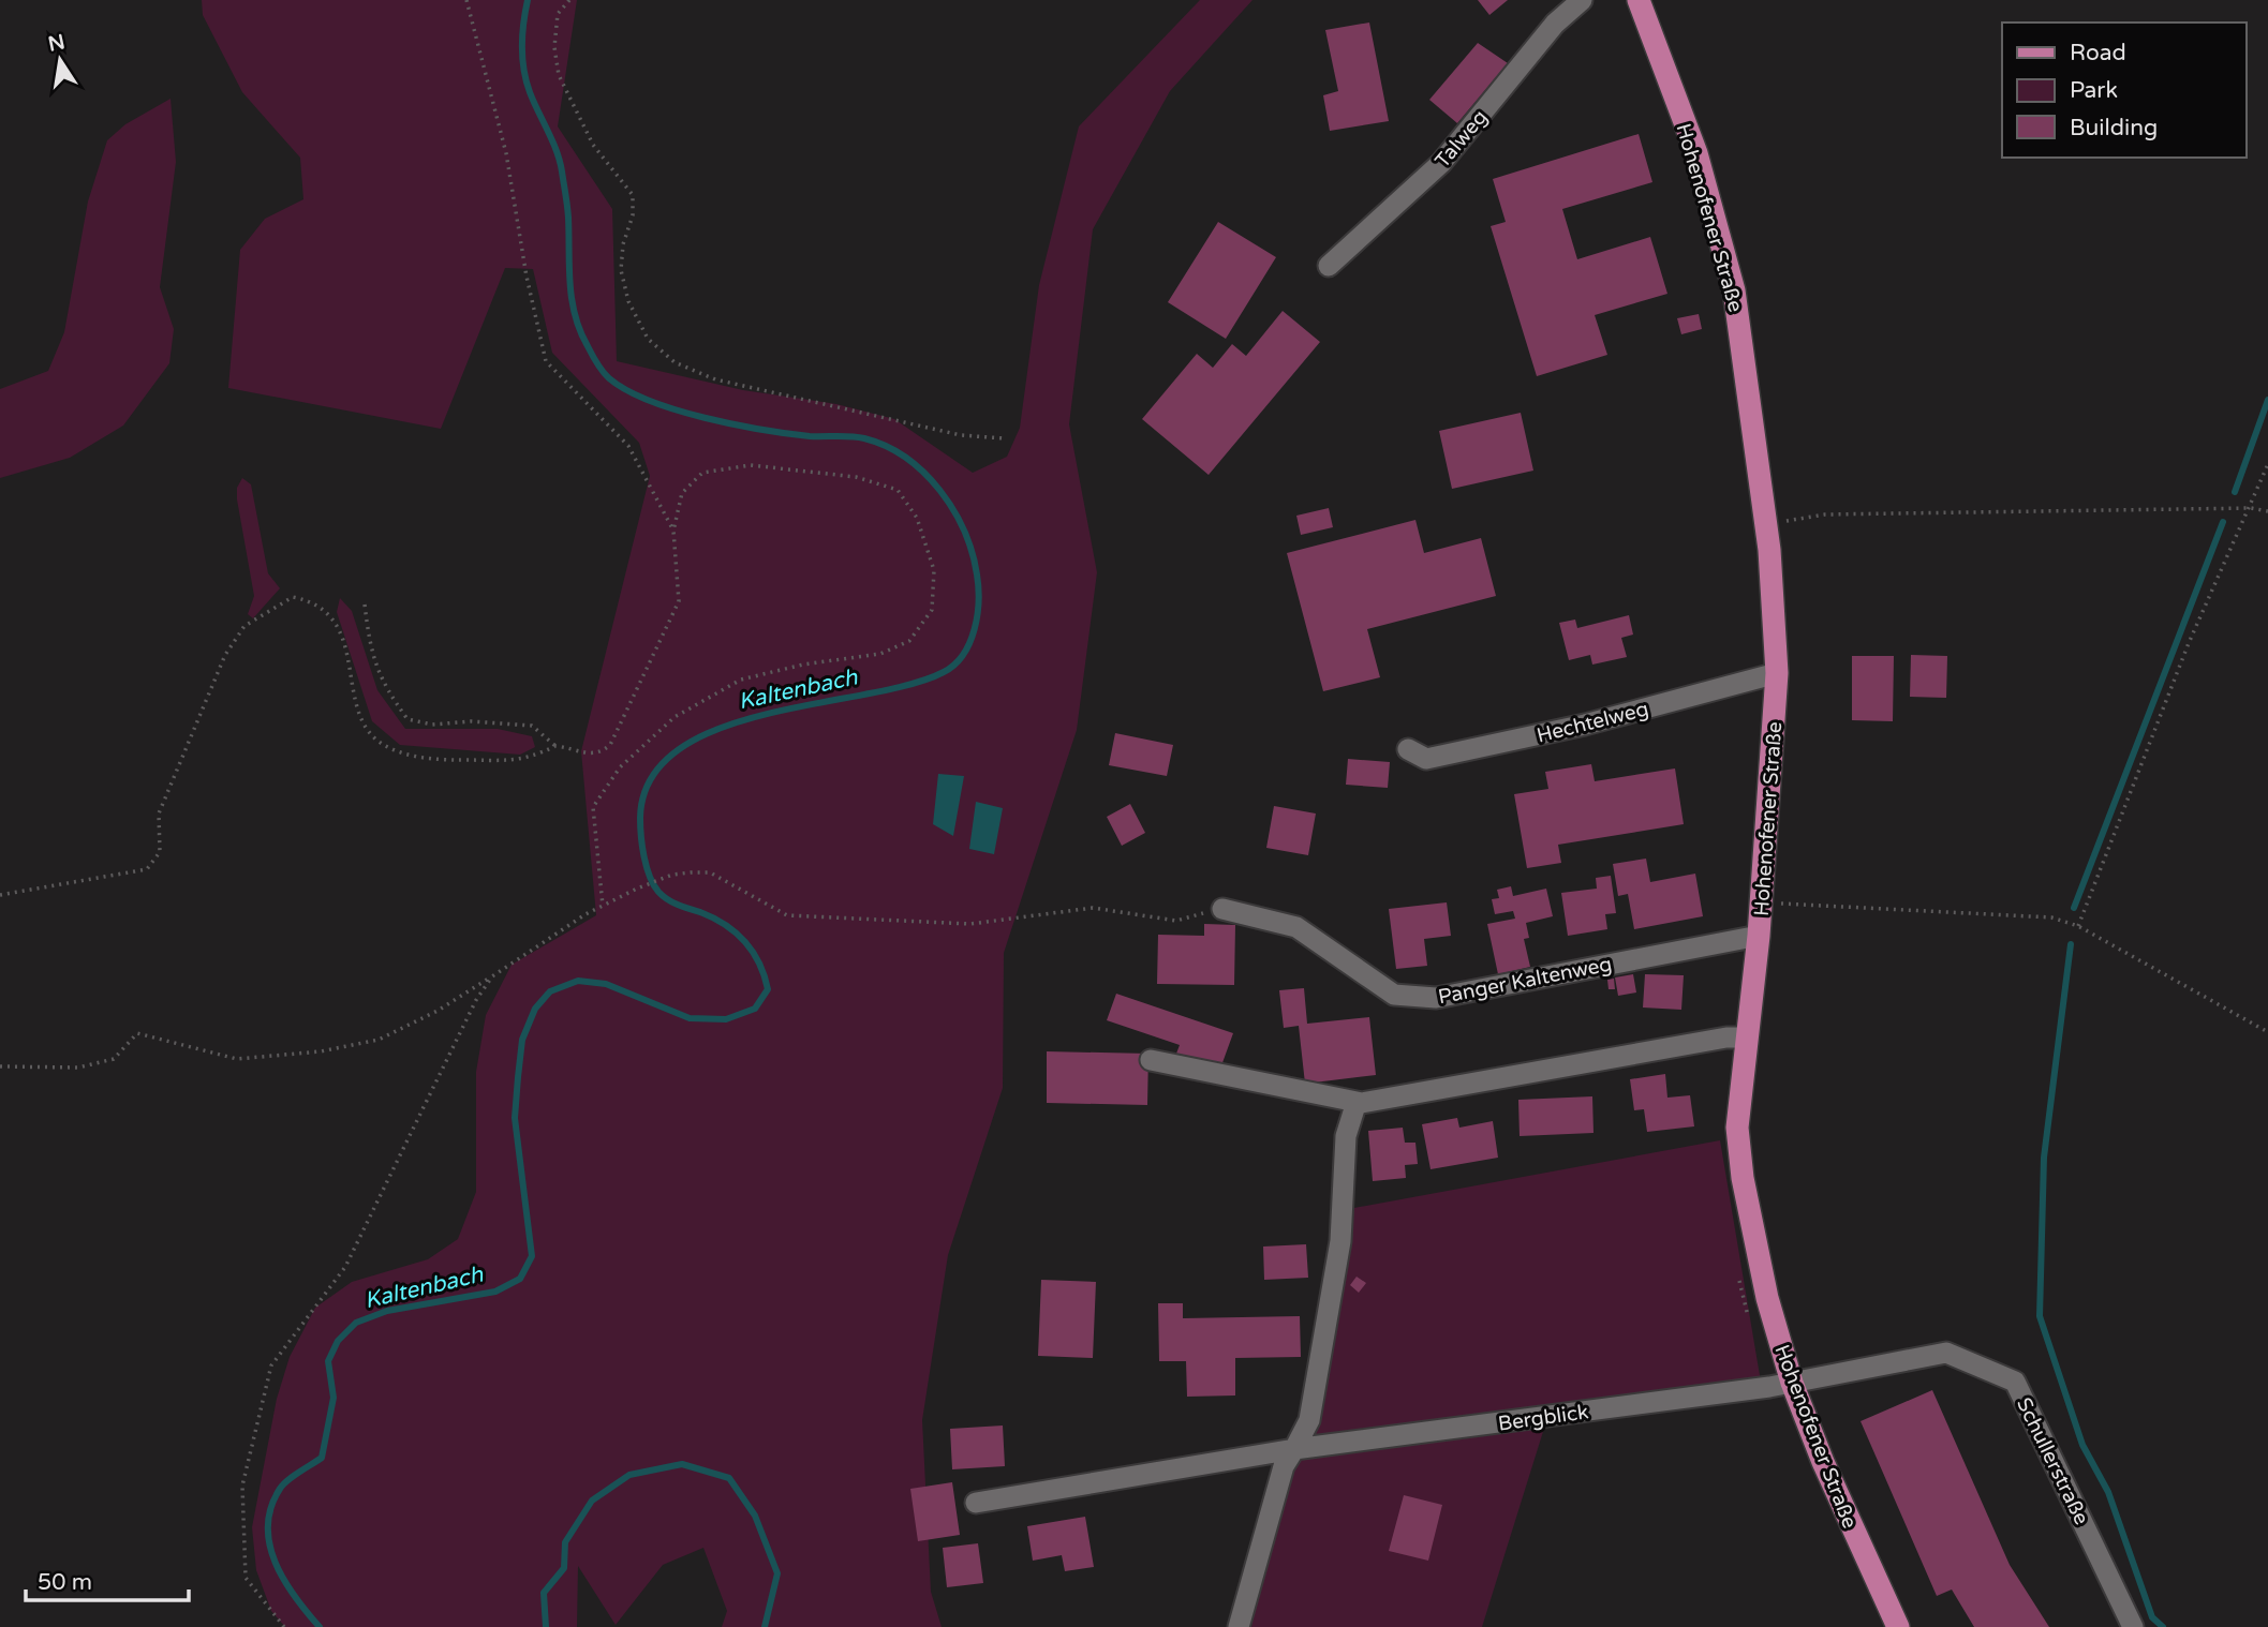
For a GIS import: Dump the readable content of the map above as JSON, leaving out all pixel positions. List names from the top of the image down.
{
  "streets": {
    "main road": ["Hohenofener Straße"],
    "street": [
      "Talweg",
      "Hechtelweg",
      "Panger Kaltenweg",
      "Bergblick",
      "Schullerstraße"
    ]
  },
  "crossings": [
    ["Hohenofener Straße", "Hechtelweg"],
    ["Hohenofener Straße", "Panger Kaltenweg"],
    ["Hohenofener Straße", "Bergblick"],
    ["Hohenofener Straße", "Schullerstraße"],
    ["Bergblick", "Schullerstraße"]
  ],
  "water": ["Kaltenbach"],
  "legend": ["Road", "Park", "Building"],
  "scale_bar": "50 m",
  "north": "top"
}
